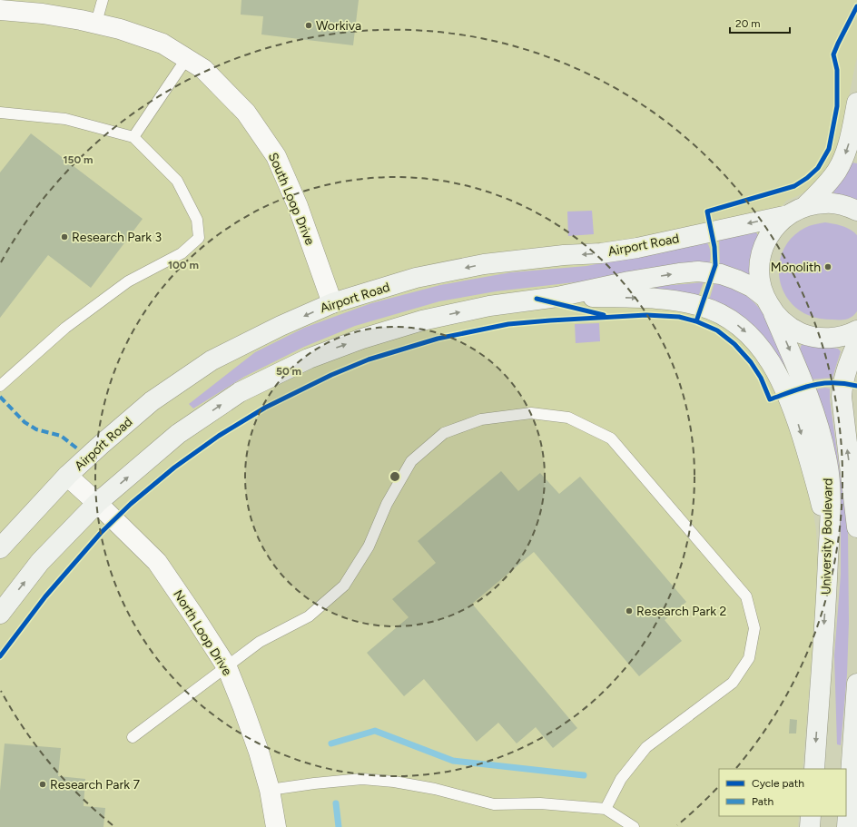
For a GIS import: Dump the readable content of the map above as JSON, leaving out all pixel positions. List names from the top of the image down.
{
  "streets": {
    "main road": ["Airport Road", "University Boulevard"],
    "street": ["South Loop Drive", "North Loop Drive"]
  },
  "crossings": [
    ["South Loop Drive", "Airport Road"],
    ["Airport Road", "University Boulevard"],
    ["Airport Road", "North Loop Drive"]
  ],
  "places": [
    "Workiva",
    "Research Park 3",
    "Monolith",
    "Research Park 2",
    "Research Park 7"
  ],
  "legend": ["Cycle path", "Path"],
  "scale_bar": "20 m",
  "rings": ["150 m", "100 m", "50 m"]
}
